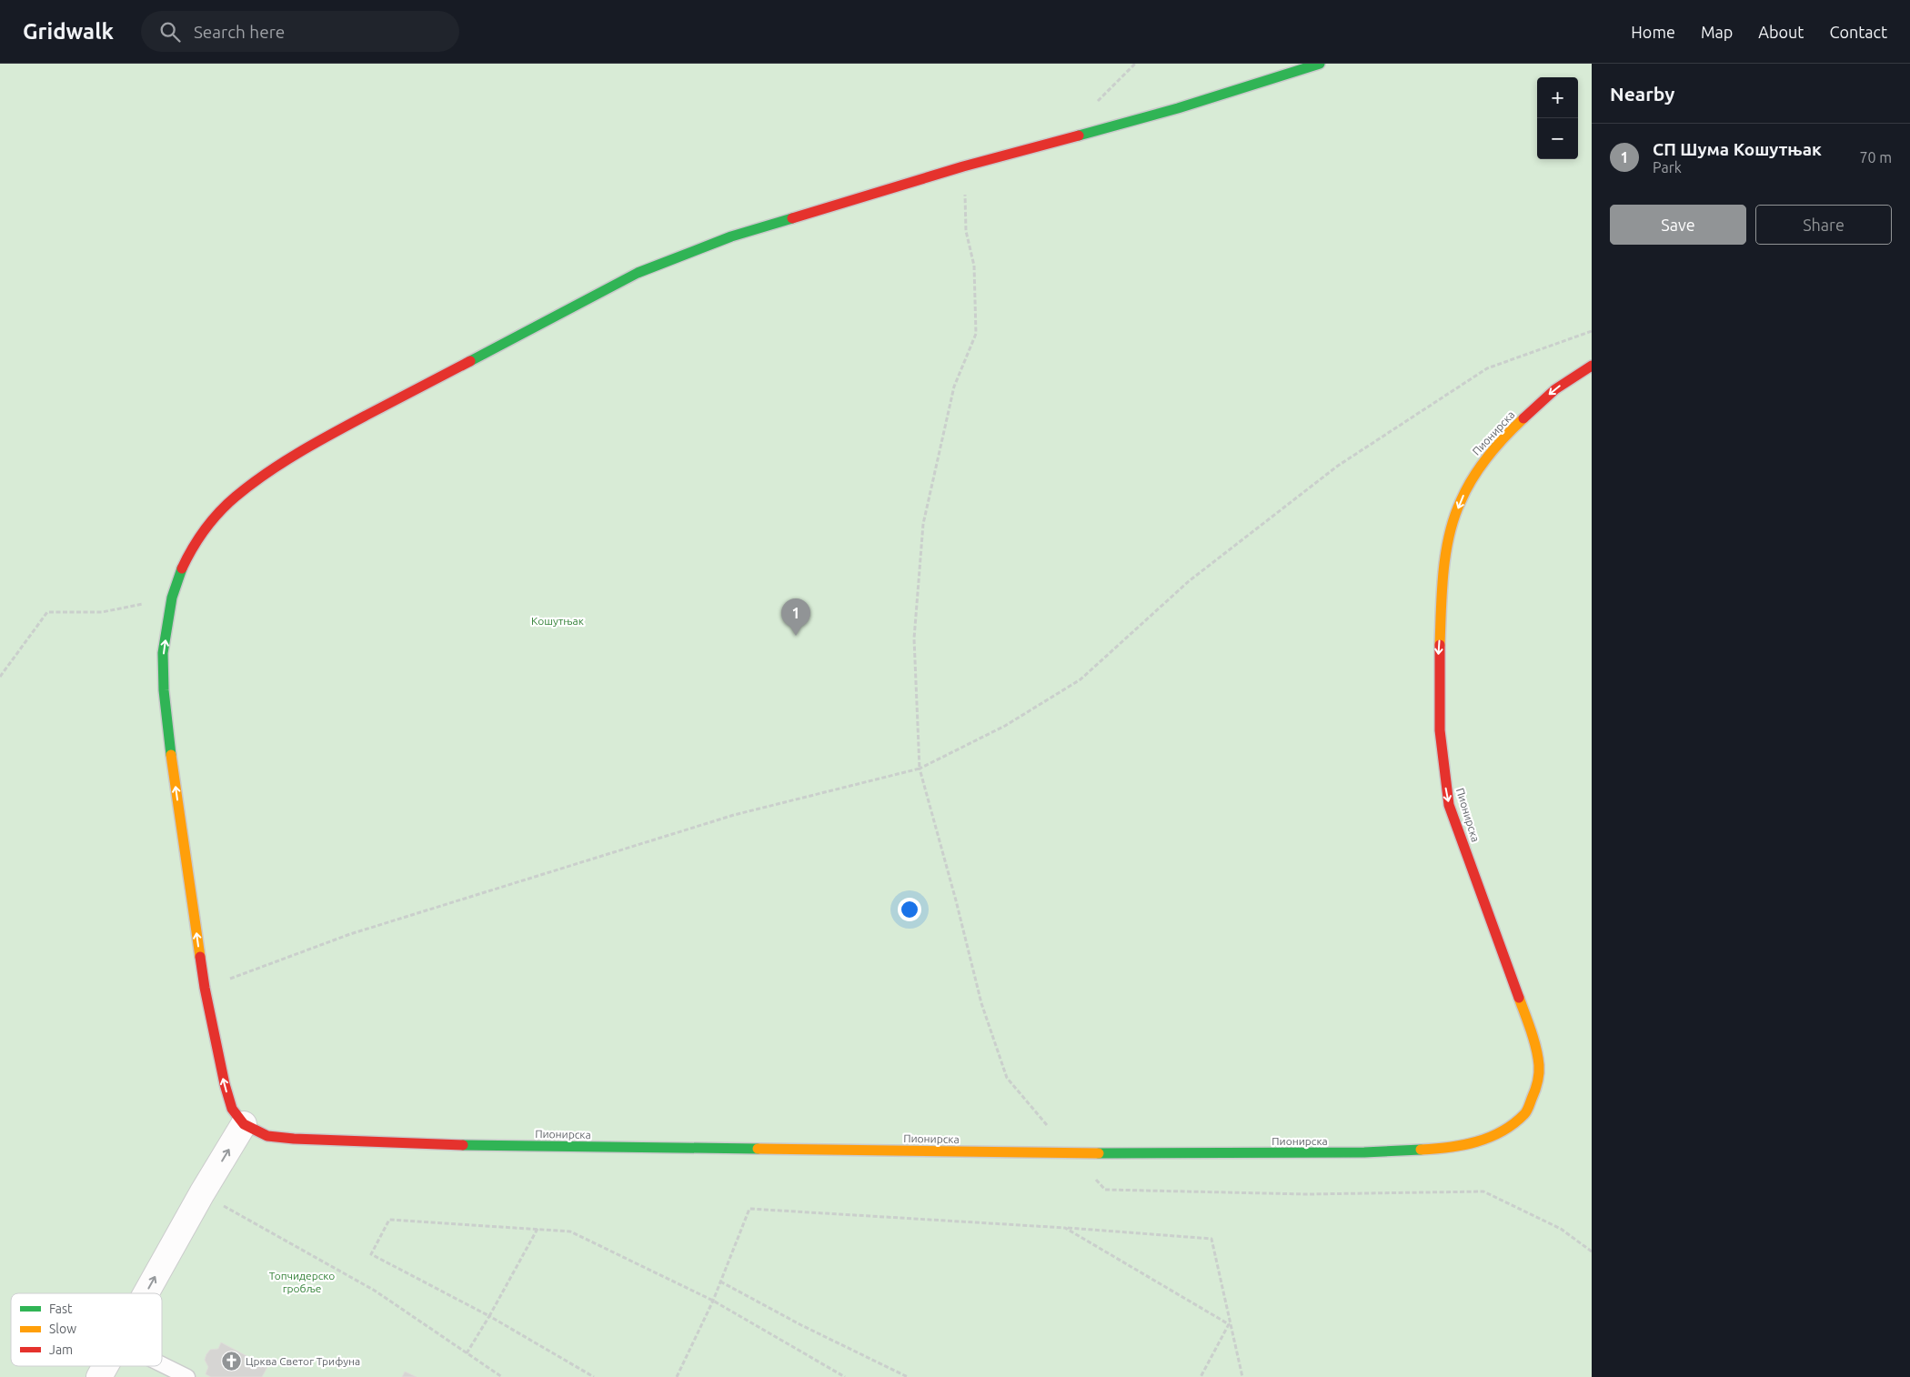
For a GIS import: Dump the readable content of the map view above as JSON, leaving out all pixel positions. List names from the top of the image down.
{
  "streets": {
    "street": ["Пионирска"]
  },
  "parks": ["Кошутњак", "Топчидерско гробље"],
  "places": {
    "church": ["Црква Светог Трифуна"]
  },
  "legend": ["Fast", "Slow", "Jam"],
  "page": {
    "header": "Gridwalk",
    "search": "Search here",
    "nav": [
      "Home",
      "Map",
      "About",
      "Contact"
    ],
    "heading": "Nearby",
    "map_buttons": ["+", "−"],
    "list": [
      {
        "mark": "1",
        "name": "СП Шума Кошутњак",
        "note": "Park",
        "value": "70 m"
      }
    ],
    "buttons": ["Save", "Share"],
    "pins": "1"
  }
}
